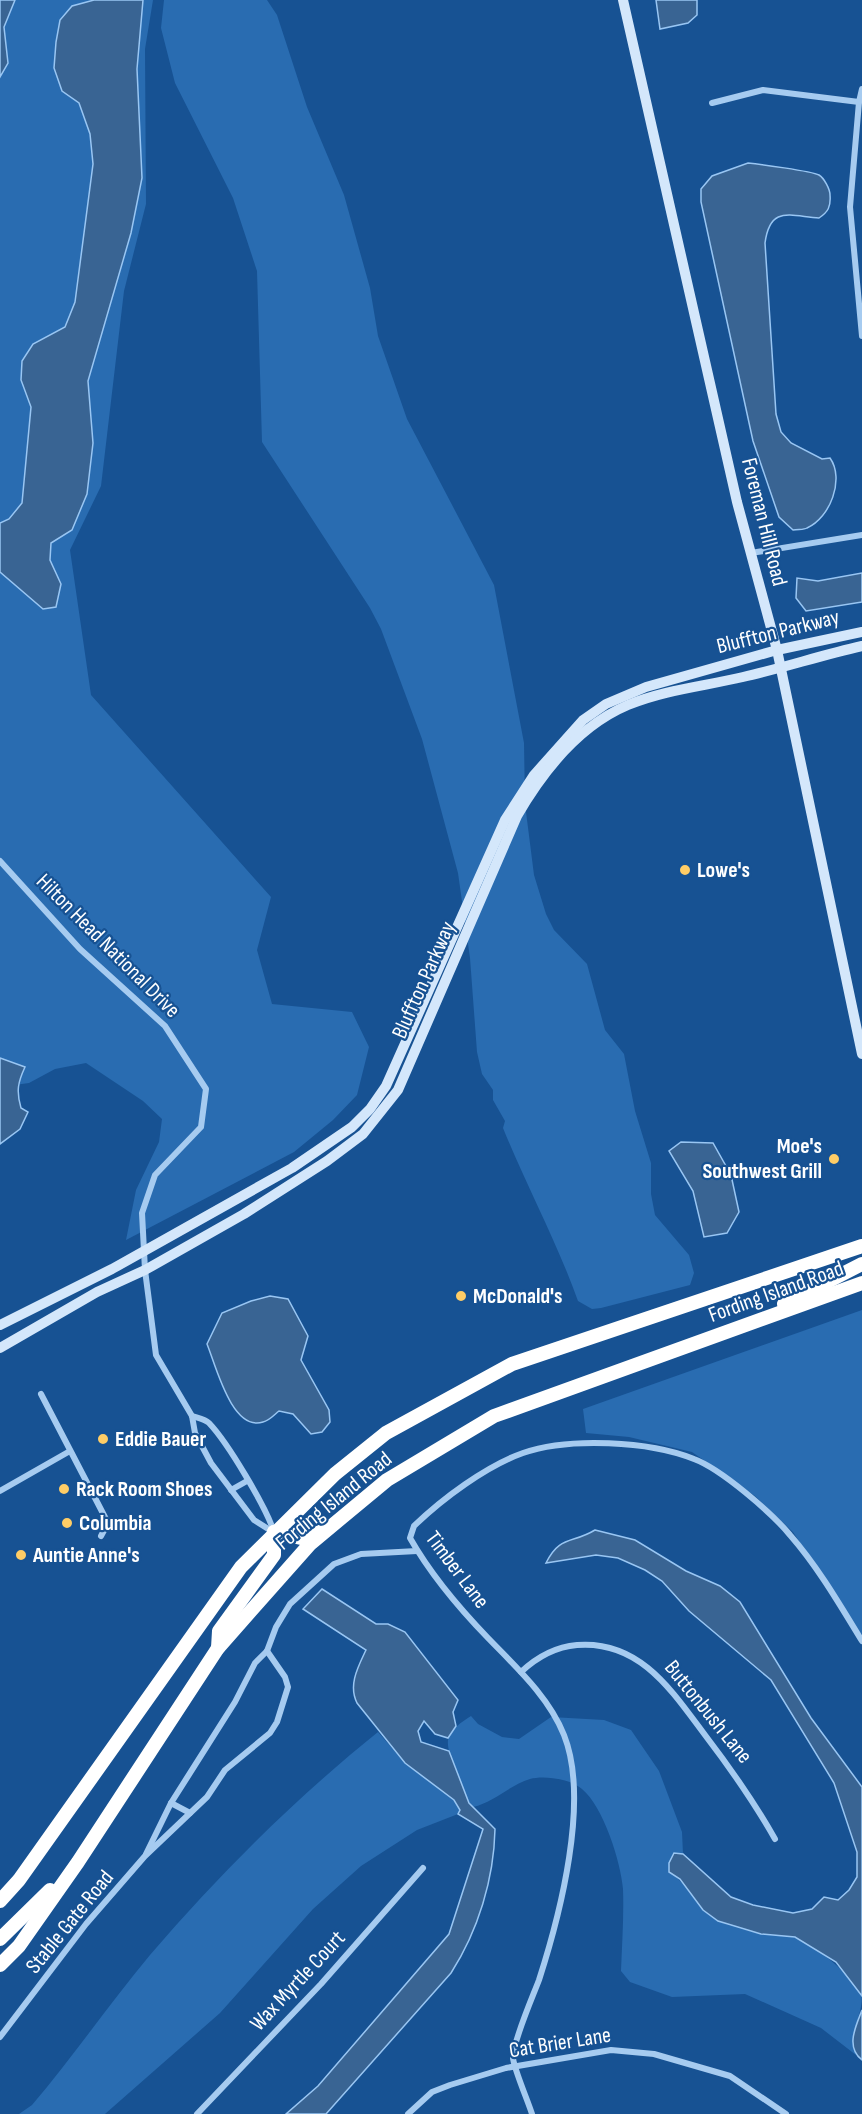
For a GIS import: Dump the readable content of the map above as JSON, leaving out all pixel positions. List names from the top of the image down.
{
  "streets": {
    "highway": ["Fording Island Road"],
    "main road": ["Foreman Hill Road", "Bluffton Parkway"],
    "street": [
      "Hilton Head National Drive",
      "Timber Lane",
      "Buttonbush Lane",
      "Stable Gate Road",
      "Wax Myrtle Court",
      "Cat Brier Lane"
    ]
  },
  "crossings": [
    ["Foreman Hill Road", "Bluffton Parkway"],
    ["Bluffton Parkway", "Hilton Head National Drive"],
    ["Hilton Head National Drive", "Fording Island Road"],
    ["Timber Lane", "Buttonbush Lane"],
    ["Timber Lane", "Stable Gate Road"],
    ["Timber Lane", "Cat Brier Lane"]
  ],
  "places": [
    "Lowe's",
    "Moe's Southwest Grill",
    "McDonald's",
    "Eddie Bauer",
    "Rack Room Shoes",
    "Columbia",
    "Auntie Anne's"
  ]
}
